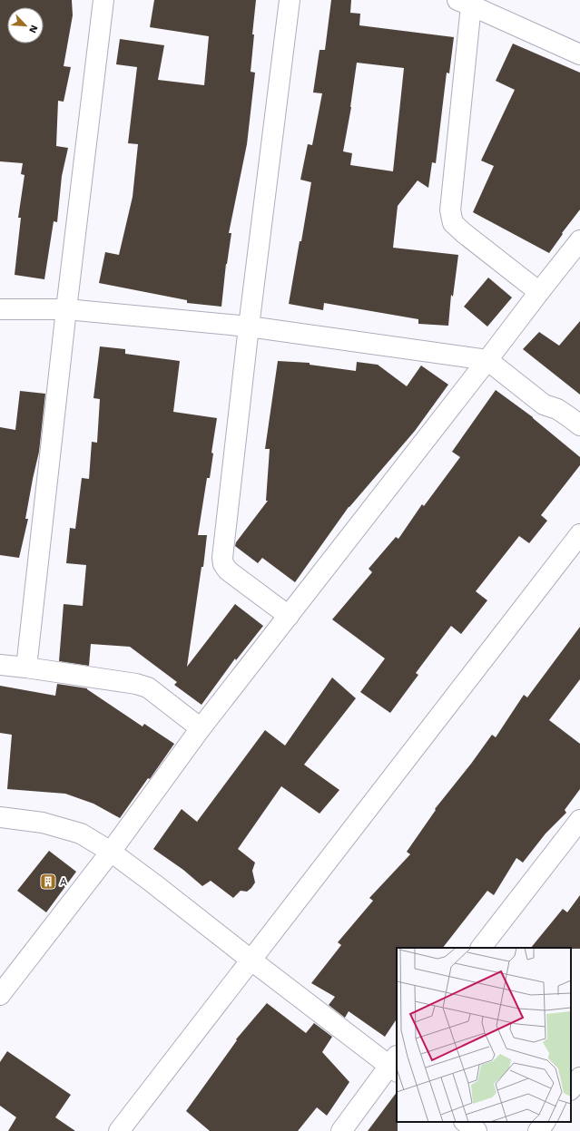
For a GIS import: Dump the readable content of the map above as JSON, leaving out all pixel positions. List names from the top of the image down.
{
  "places": {
    "building": ["A"]
  },
  "north": "bottom right"
}
